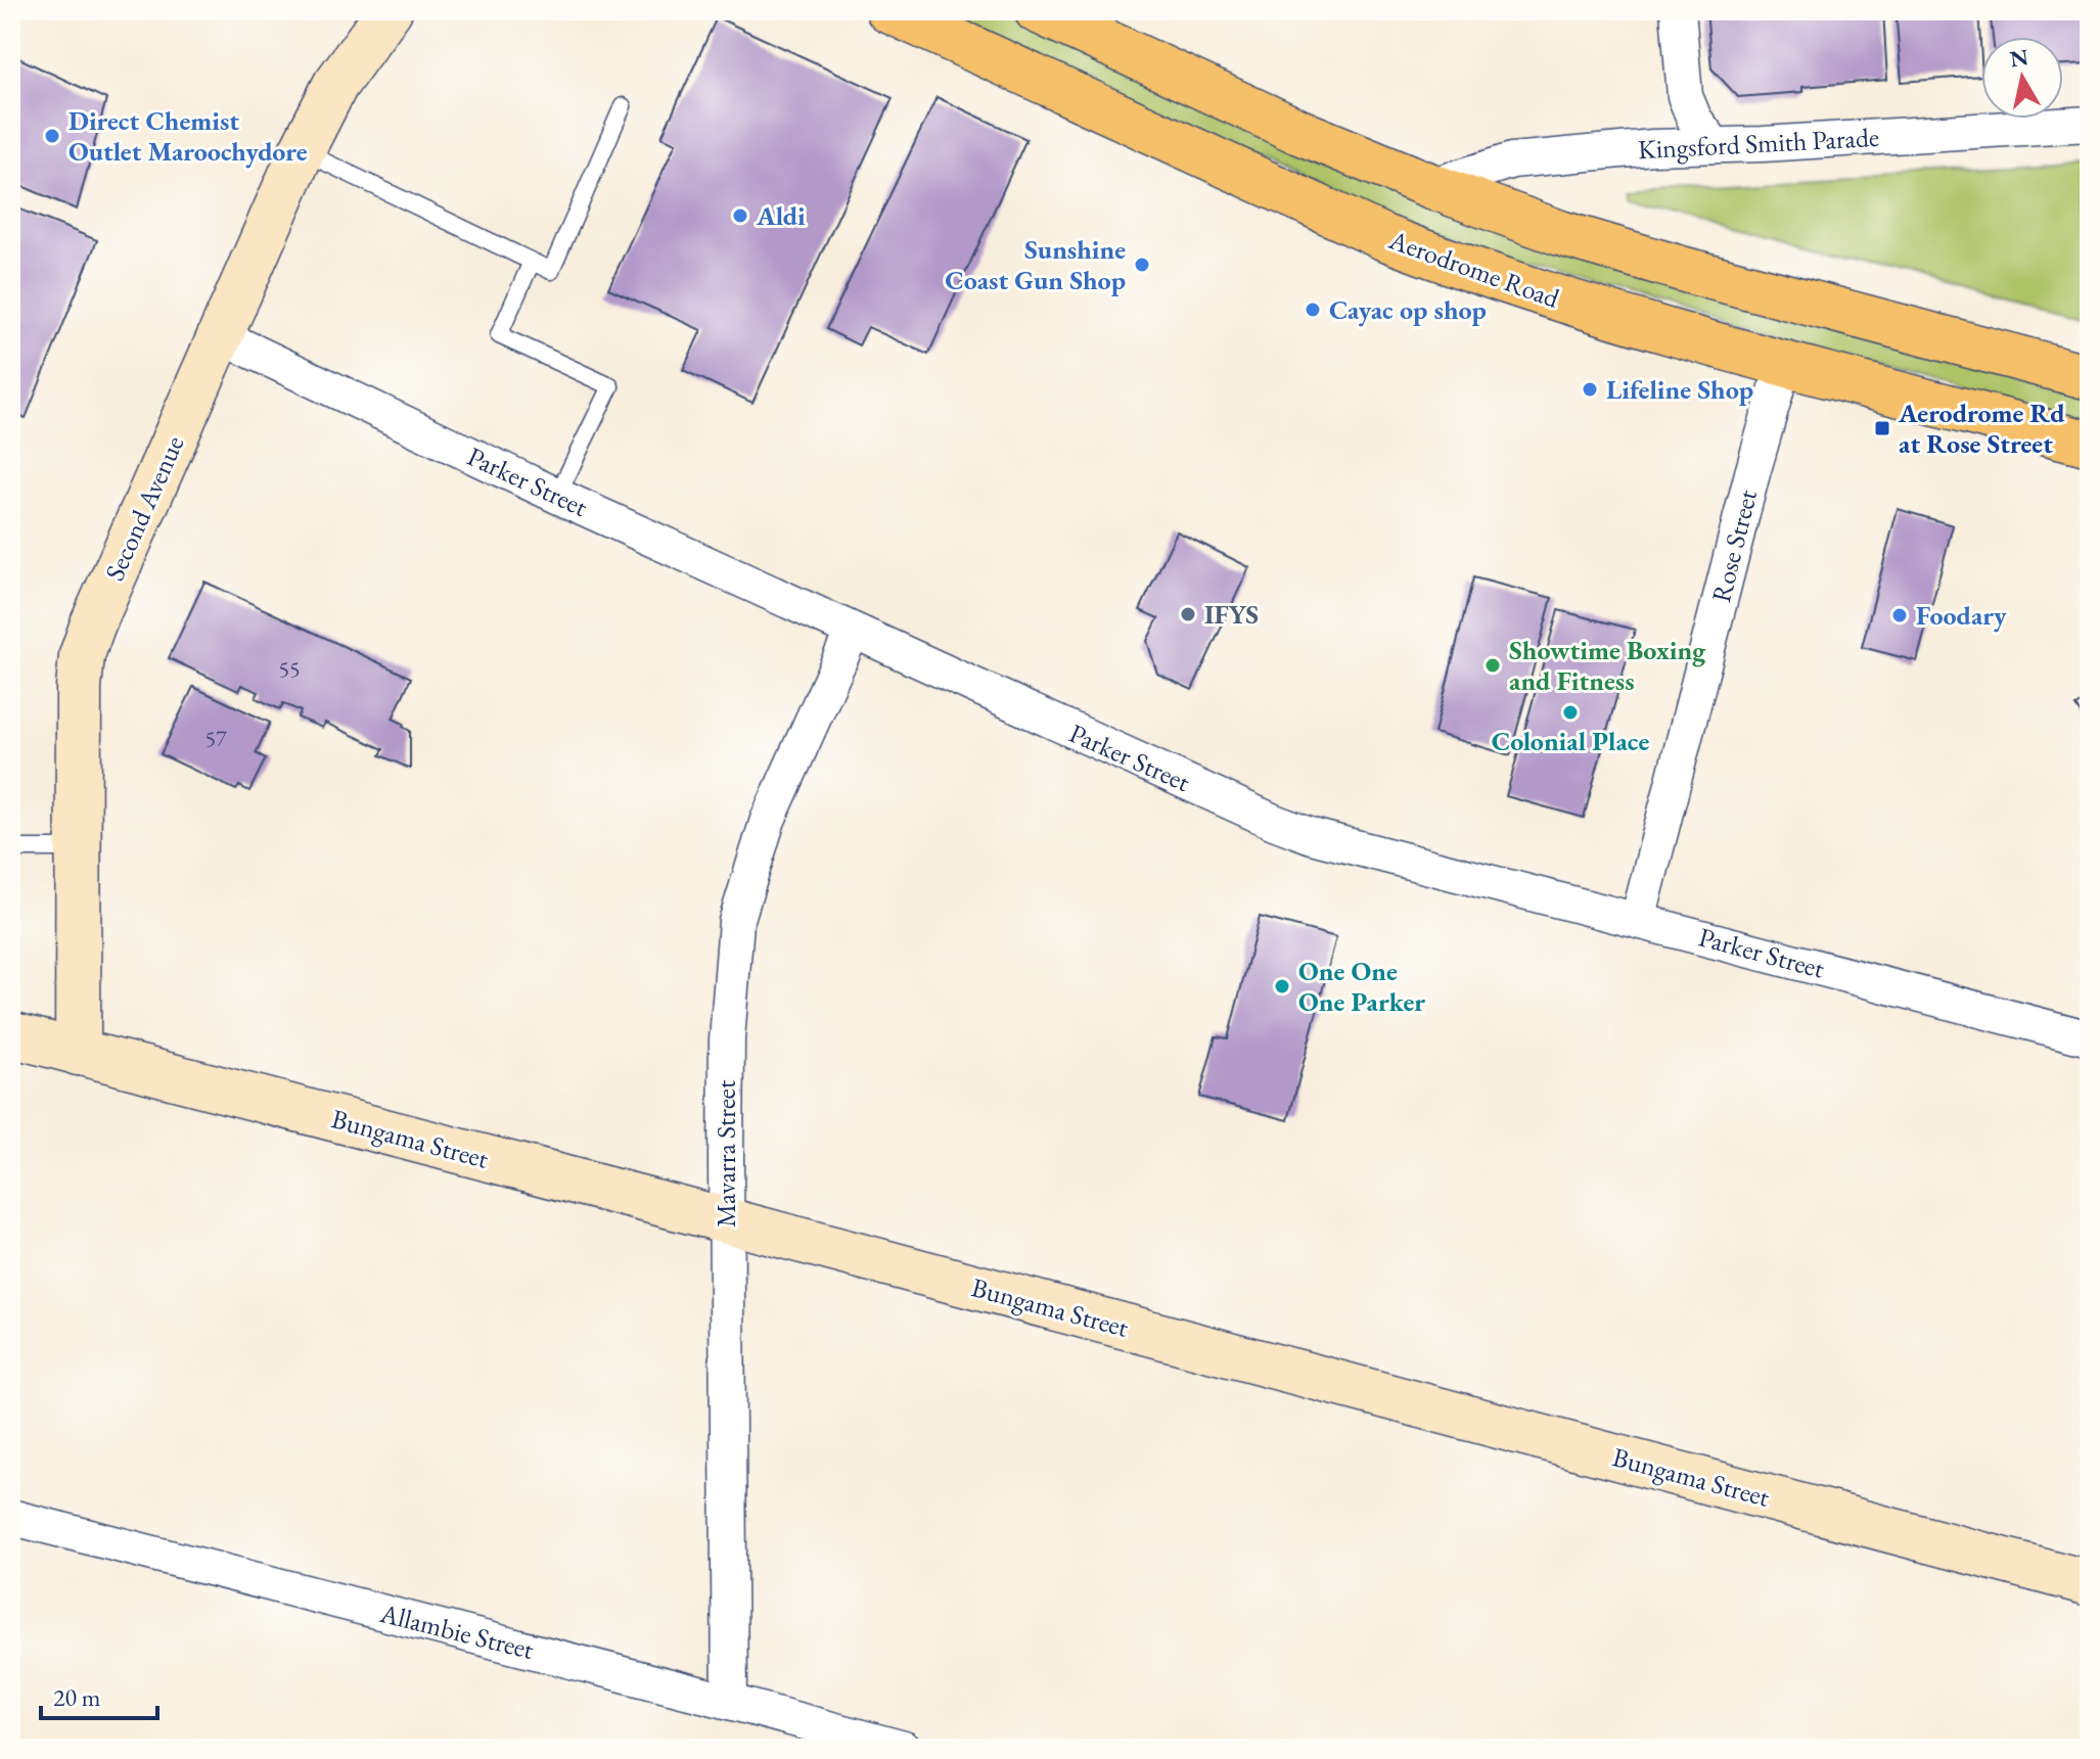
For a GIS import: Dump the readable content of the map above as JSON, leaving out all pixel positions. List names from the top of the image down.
{
  "streets": {
    "main road": ["Aerodrome Road"],
    "street": [
      "Kingsford Smith Parade",
      "Parker Street",
      "Second Avenue",
      "Rose Street",
      "Bungama Street",
      "Mavarra Street",
      "Allambie Street"
    ]
  },
  "crossings": [
    ["Aerodrome Road", "Rose Street"],
    ["Parker Street", "Second Avenue"],
    ["Parker Street", "Rose Street"],
    ["Parker Street", "Mavarra Street"],
    ["Second Avenue", "Bungama Street"],
    ["Bungama Street", "Mavarra Street"],
    ["Mavarra Street", "Allambie Street"]
  ],
  "places": {
    "other": [
      "Direct Chemist Outlet Maroochydore",
      "Aldi",
      "Sunshine Coast Gun Shop",
      "Cayac op shop",
      "Lifeline Shop",
      "IFYS",
      "Foodary",
      "Showtime Boxing and Fitness",
      "Colonial Place",
      "One One One Parker"
    ],
    "transit": ["Aerodrome Rd at Rose Street"]
  },
  "house_numbers": ["55", "57"],
  "scale_bar": "20 m",
  "north": "top"
}
